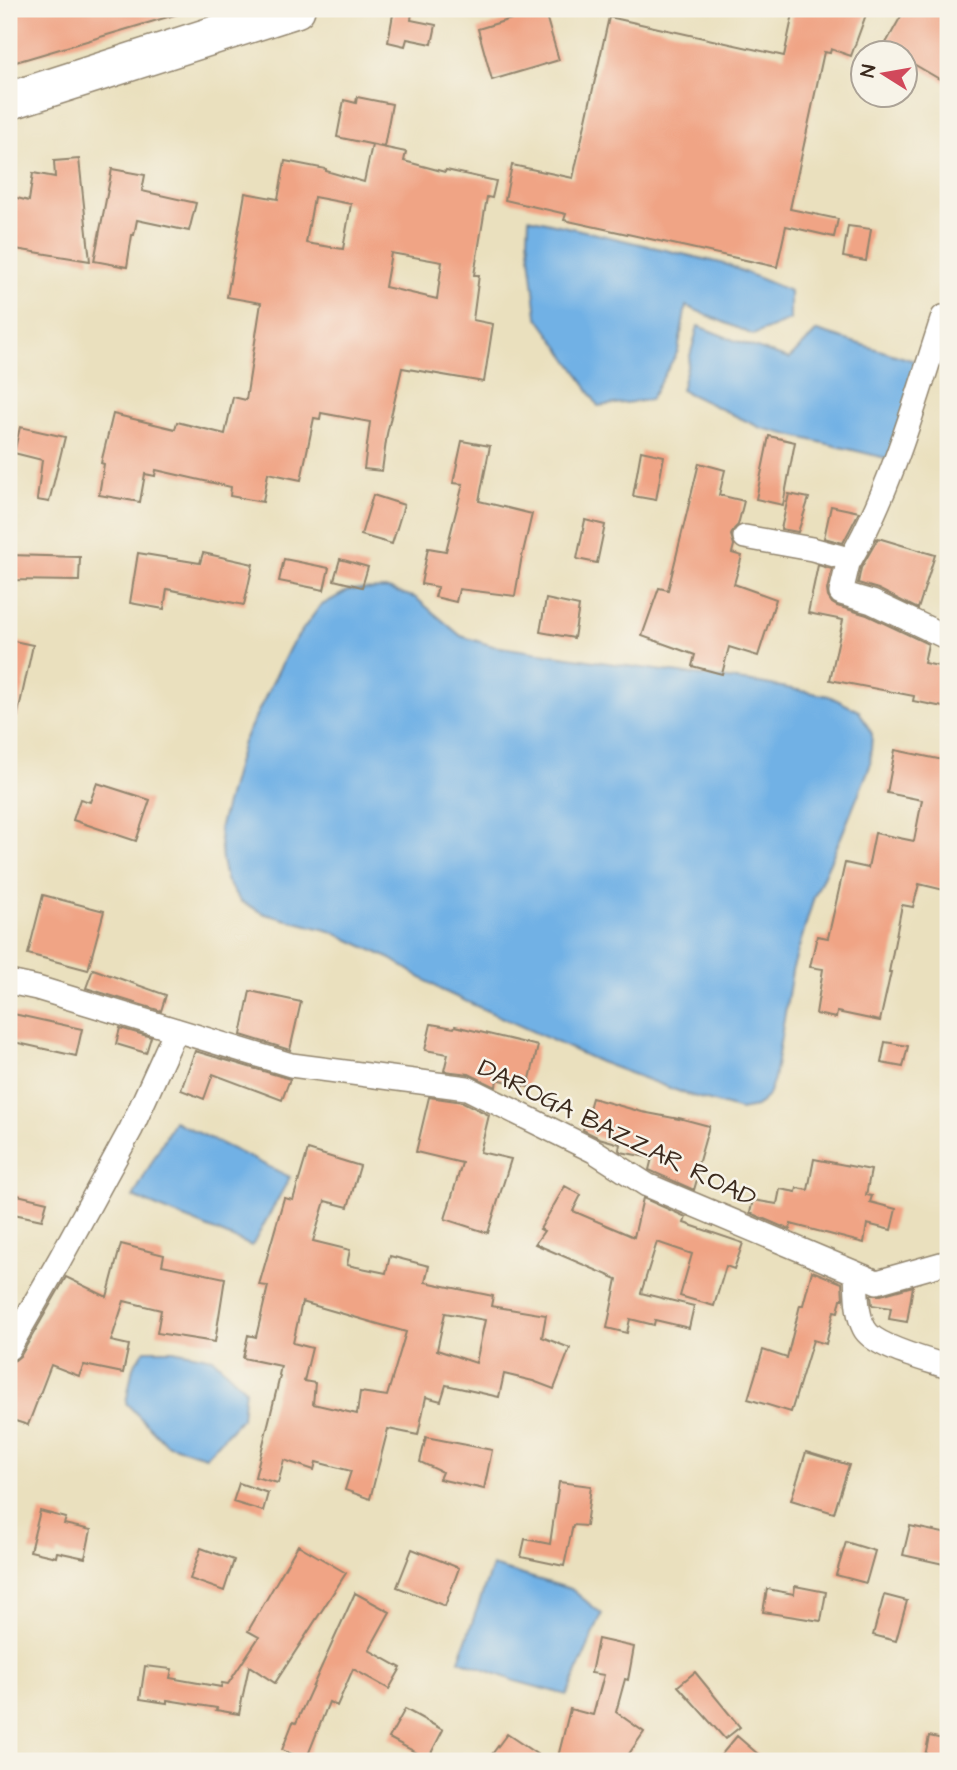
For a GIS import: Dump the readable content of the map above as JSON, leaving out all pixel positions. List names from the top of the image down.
{
  "streets": {
    "street": ["DAROGA BAZZAR ROAD"]
  },
  "north": "left"
}
